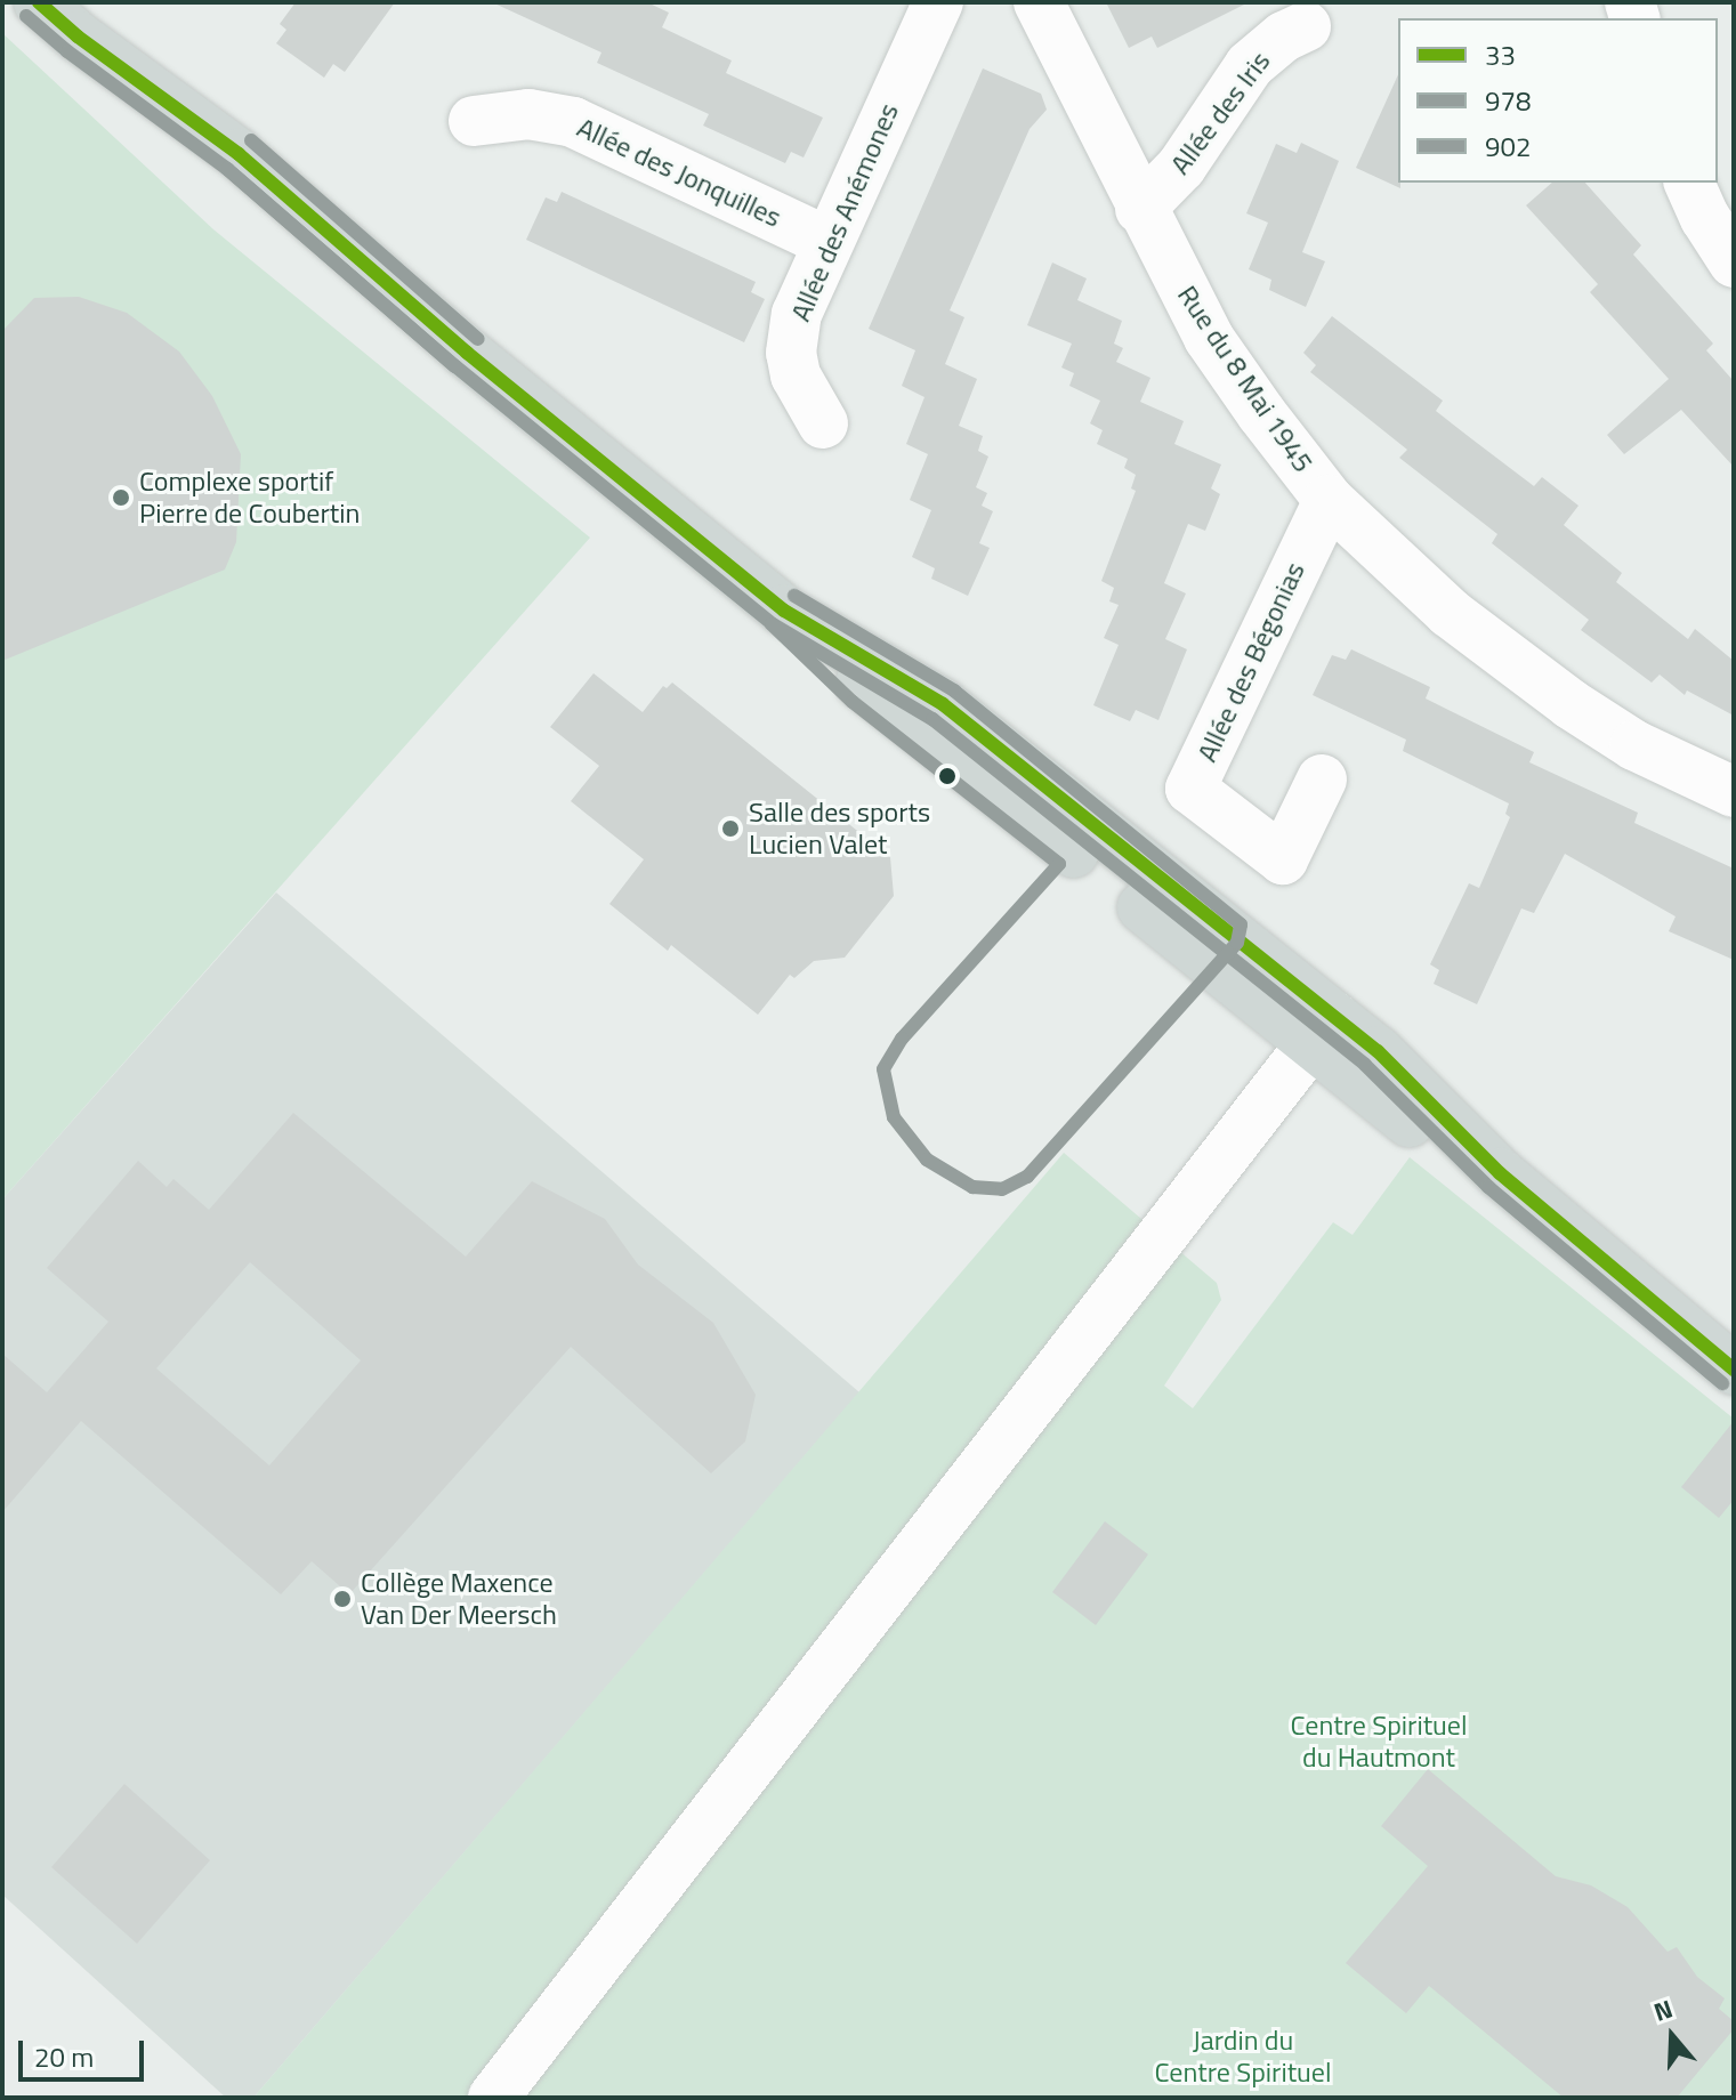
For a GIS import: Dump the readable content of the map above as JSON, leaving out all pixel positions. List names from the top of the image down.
{
  "streets": {
    "street": [
      "Allée des Iris",
      "Allée des Jonquilles",
      "Allée des Anémones",
      "Rue du 8 Mai 1945",
      "Allée des Bégonias"
    ]
  },
  "crossings": [
    ["Allée des Iris", "Rue du 8 Mai 1945"],
    ["Allée des Jonquilles", "Allée des Anémones"],
    ["Rue du 8 Mai 1945", "Allée des Bégonias"]
  ],
  "parks": ["Centre Spirituel du Hautmont", "Jardin du Centre Spirituel"],
  "places": ["Complexe sportif Pierre de Coubertin", "Salle des sports Lucien Valet", "Collège Maxence Van Der Meersch"],
  "lines": ["transit line 33", "transit line 978", "transit line 902"],
  "legend": ["33", "978", "902"],
  "scale_bar": "20 m",
  "north": "top"
}
